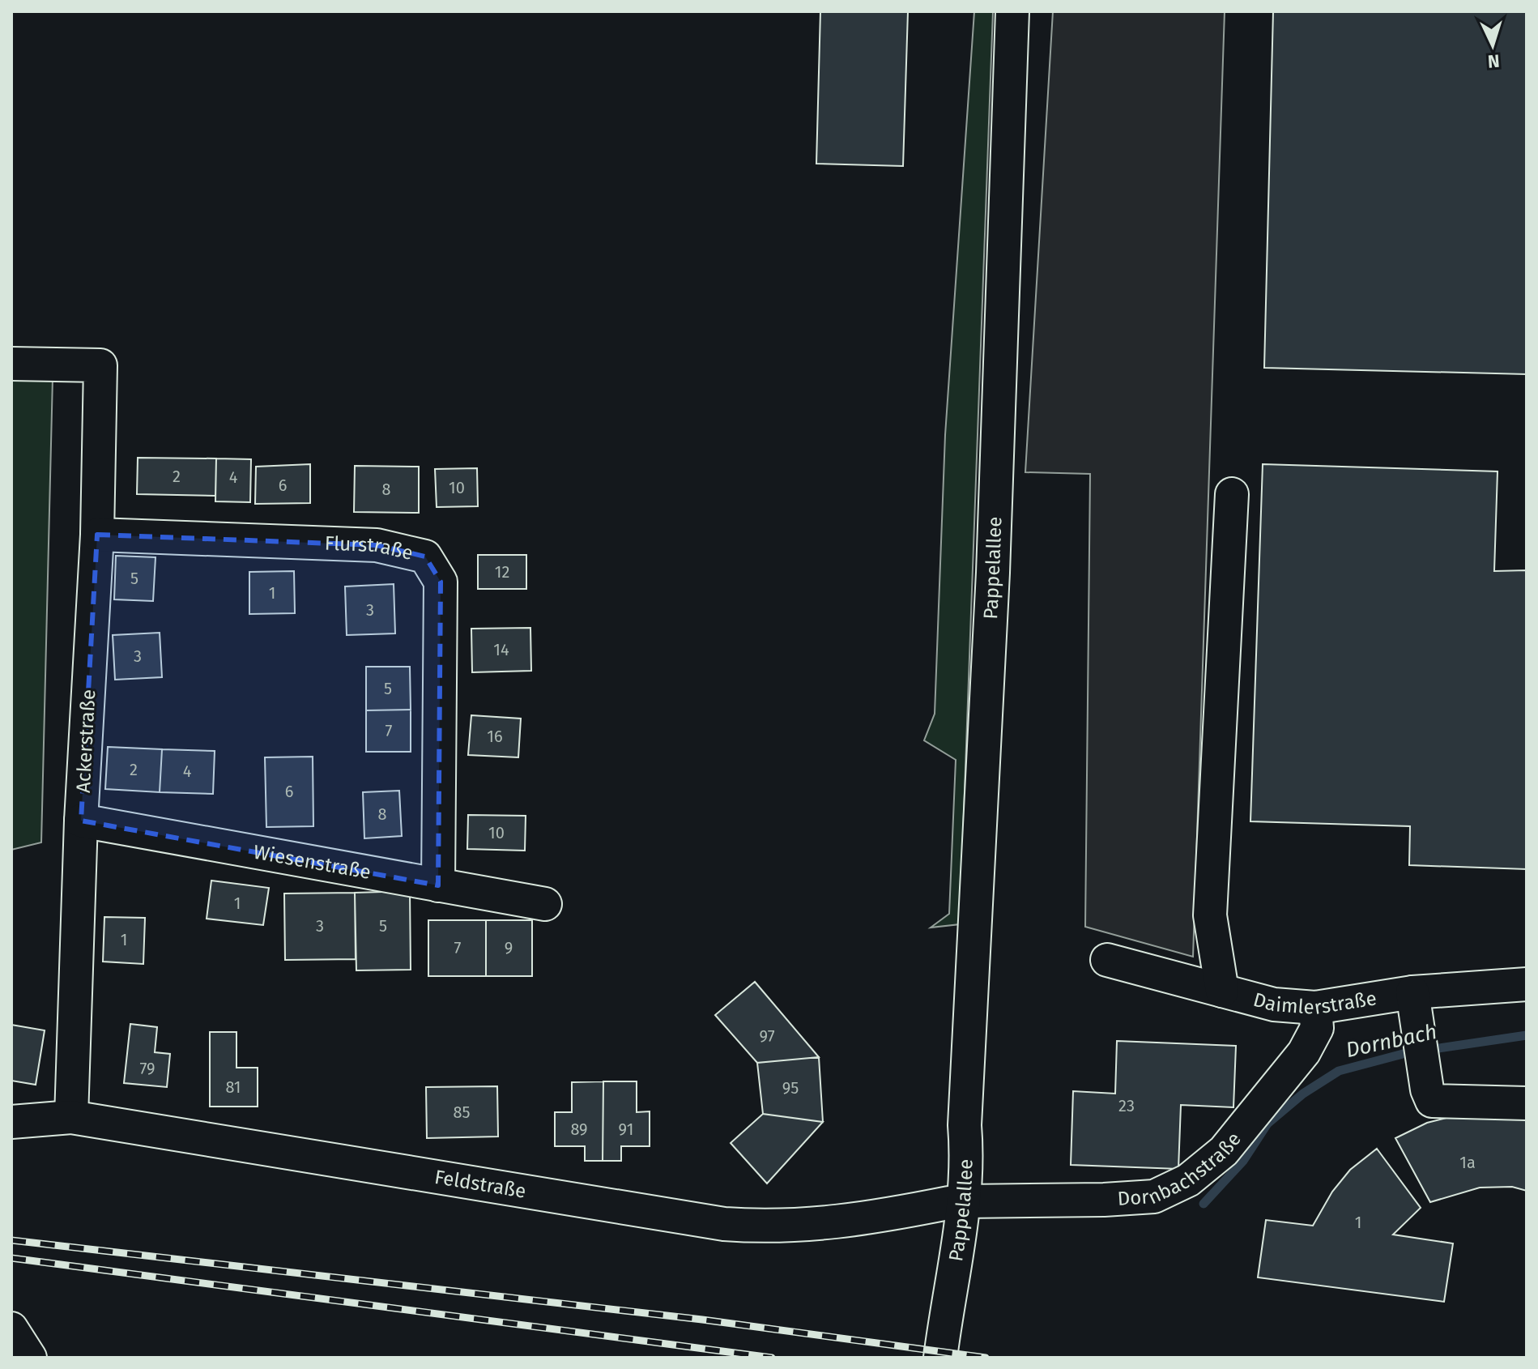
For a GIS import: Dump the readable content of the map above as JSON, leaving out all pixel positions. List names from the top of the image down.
{
  "streets": {
    "street": [
      "Flurstraße",
      "Pappelallee",
      "Ackerstraße",
      "Wiesenstraße",
      "Daimlerstraße",
      "Dornbachstraße",
      "Feldstraße"
    ]
  },
  "crossings": [
    ["Flurstraße", "Ackerstraße"],
    ["Flurstraße", "Wiesenstraße"],
    ["Pappelallee", "Dornbachstraße"],
    ["Pappelallee", "Feldstraße"],
    ["Ackerstraße", "Wiesenstraße"],
    ["Ackerstraße", "Feldstraße"],
    ["Daimlerstraße", "Dornbachstraße"],
    ["Dornbachstraße", "Feldstraße"]
  ],
  "water": ["Dornbach"],
  "house_numbers": [
    "2",
    "4",
    "6",
    "10",
    "8",
    "12",
    "5",
    "1",
    "3",
    "14",
    "3",
    "5",
    "7",
    "16",
    "2",
    "4",
    "6",
    "8",
    "10",
    "1",
    "3",
    "5",
    "1",
    "7",
    "9",
    "97",
    "79",
    "81",
    "95",
    "23",
    "85",
    "89",
    "91",
    "1a",
    "1"
  ],
  "north": "bottom"
}
